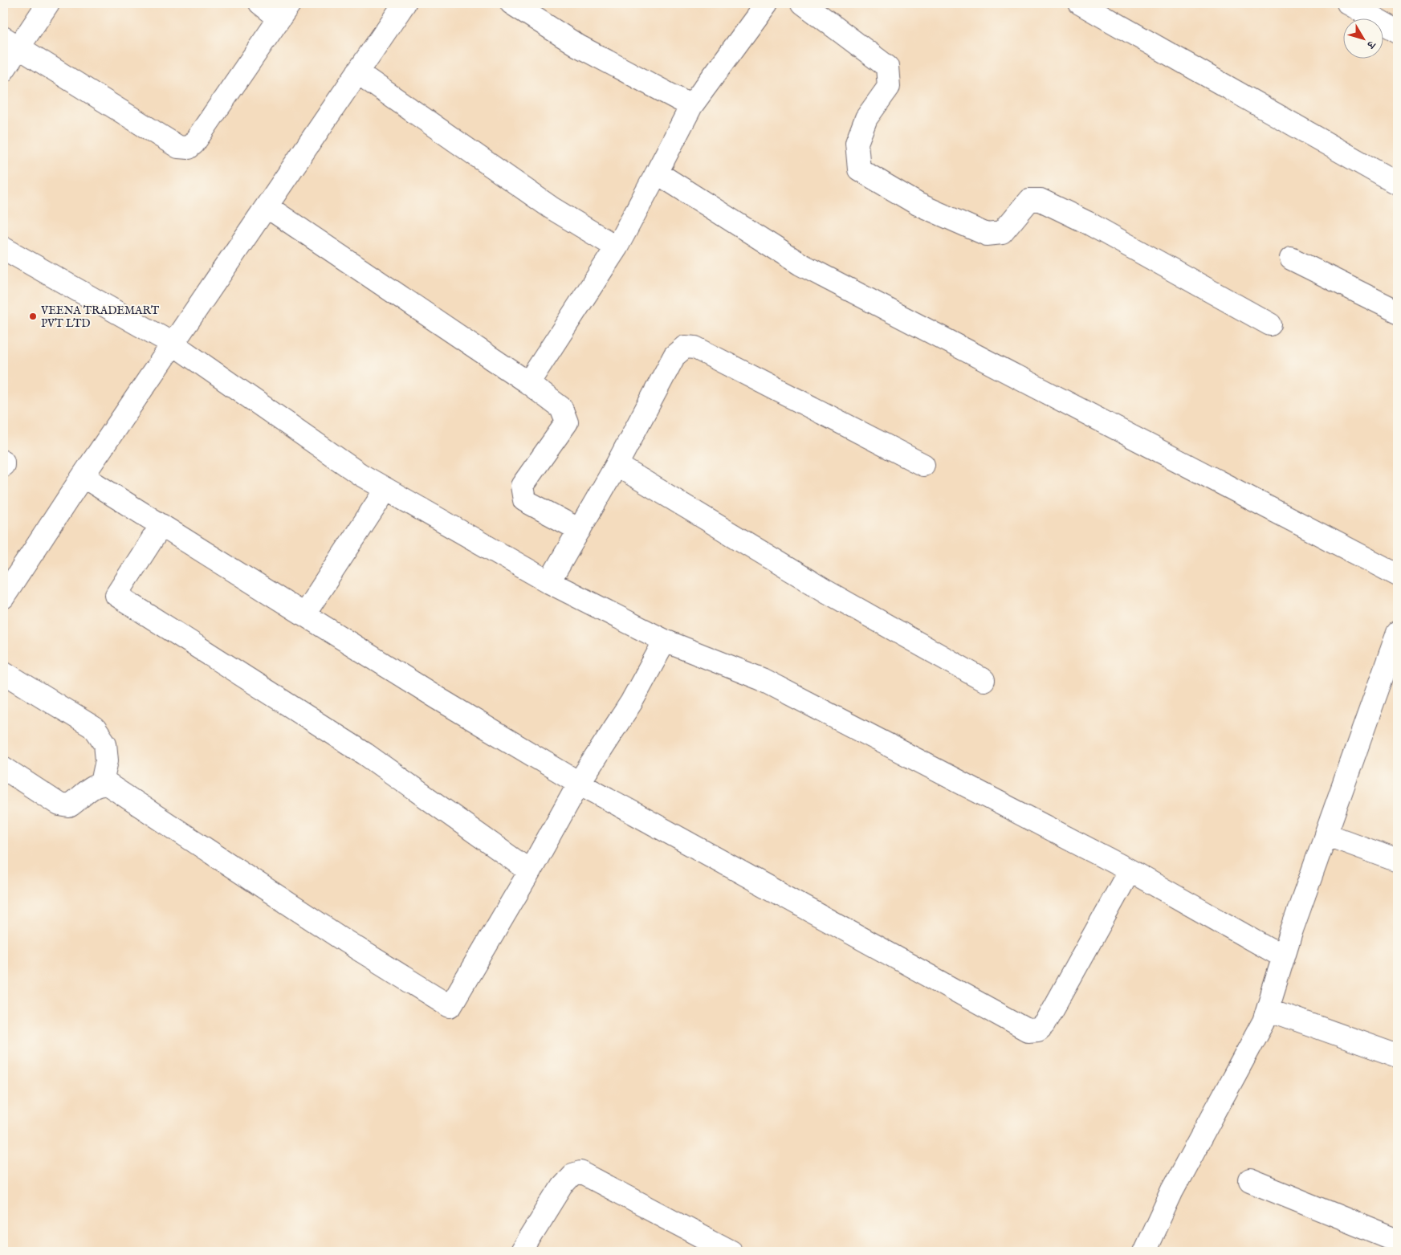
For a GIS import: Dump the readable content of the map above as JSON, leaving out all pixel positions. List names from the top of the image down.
{
  "places": ["VEENA TRADEMART PVT LTD"],
  "north": "bottom right"
}
